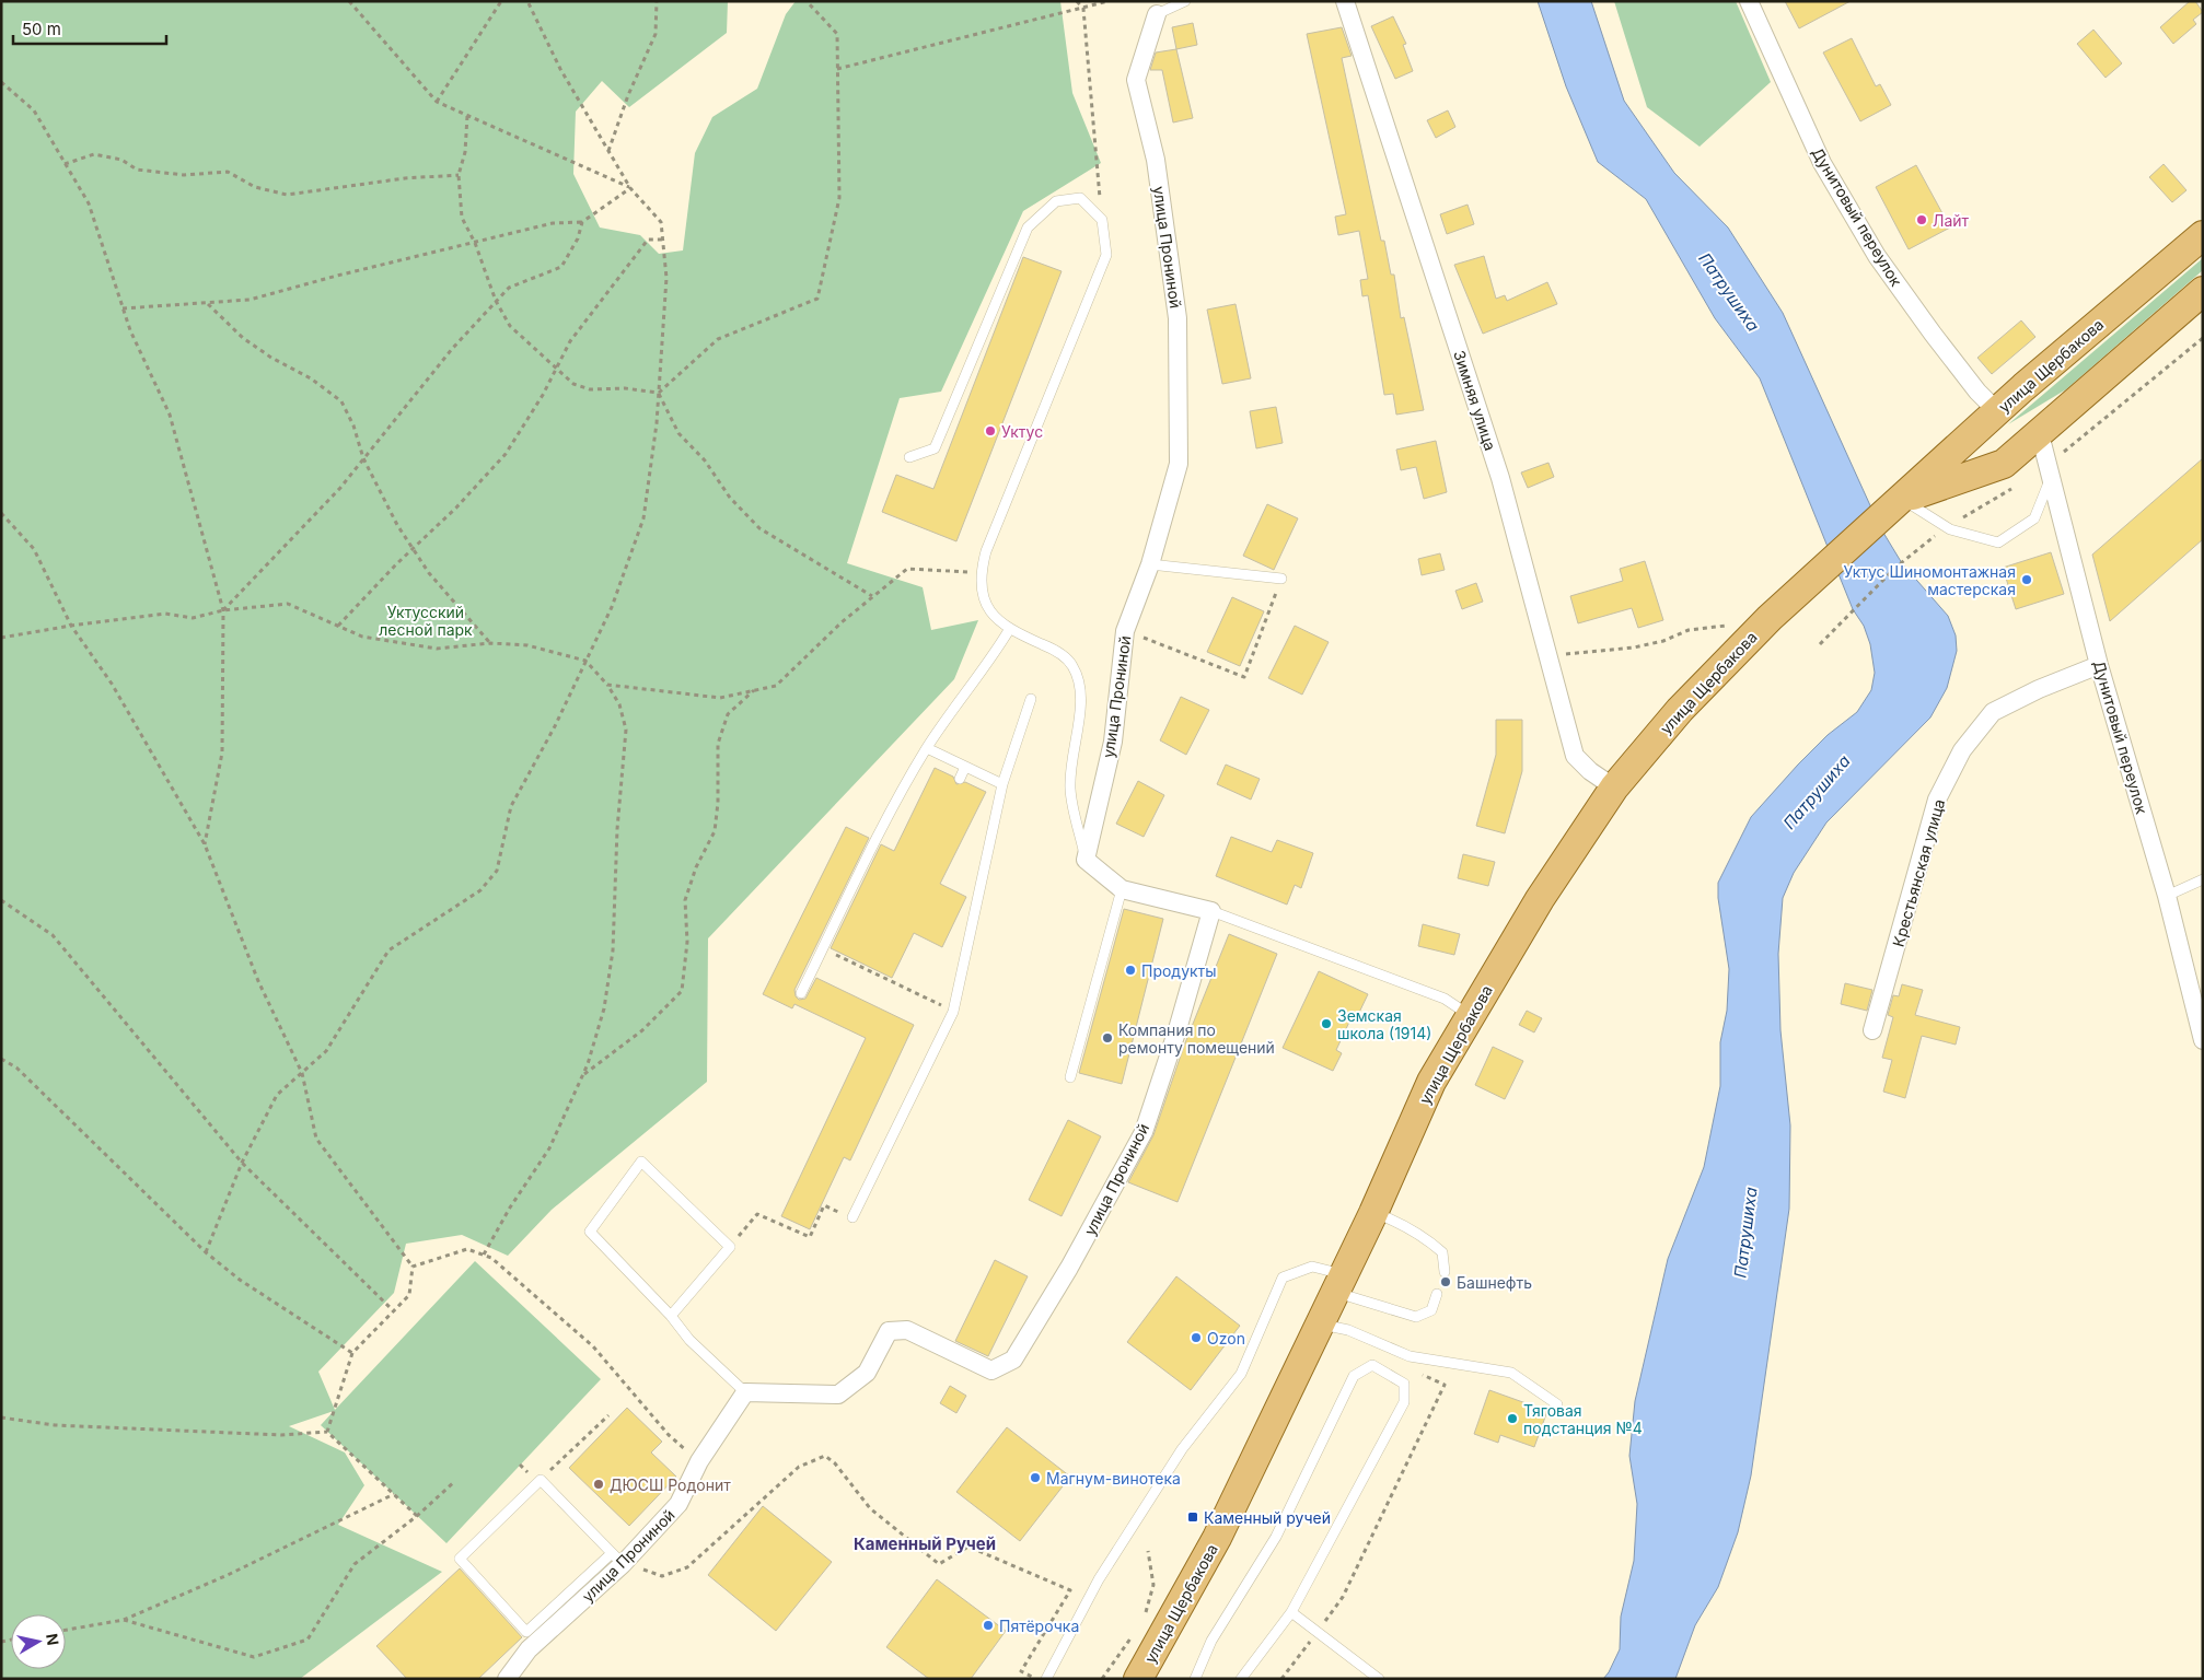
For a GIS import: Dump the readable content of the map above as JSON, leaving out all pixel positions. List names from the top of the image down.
{
  "streets": {
    "main road": ["улица Щербакова"],
    "street": [
      "Дунитовый переулок",
      "улица Прониной",
      "Зимняя улица",
      "Крестьянская улица"
    ]
  },
  "crossings": [
    ["Дунитовый переулок", "улица Щербакова"],
    ["Дунитовый переулок", "Крестьянская улица"],
    ["улица Щербакова", "Зимняя улица"]
  ],
  "districts": ["Каменный Ручей"],
  "water": ["Патрушиха"],
  "parks": ["Уктусский лесной парк"],
  "places": {
    "other": [
      "Лайт",
      "Уктус",
      "Уктус Шиномонтажная мастерская",
      "Продукты",
      "Земская школа (1914)",
      "Компания по ремонту помещений",
      "Башнефть",
      "Ozon",
      "Тяговая подстанция №4",
      "Магнум-винотека",
      "ДЮСШ Родонит",
      "Пятёрочка"
    ],
    "transit": ["Каменный ручей"]
  },
  "scale_bar": "50 m",
  "north": "right"
}
